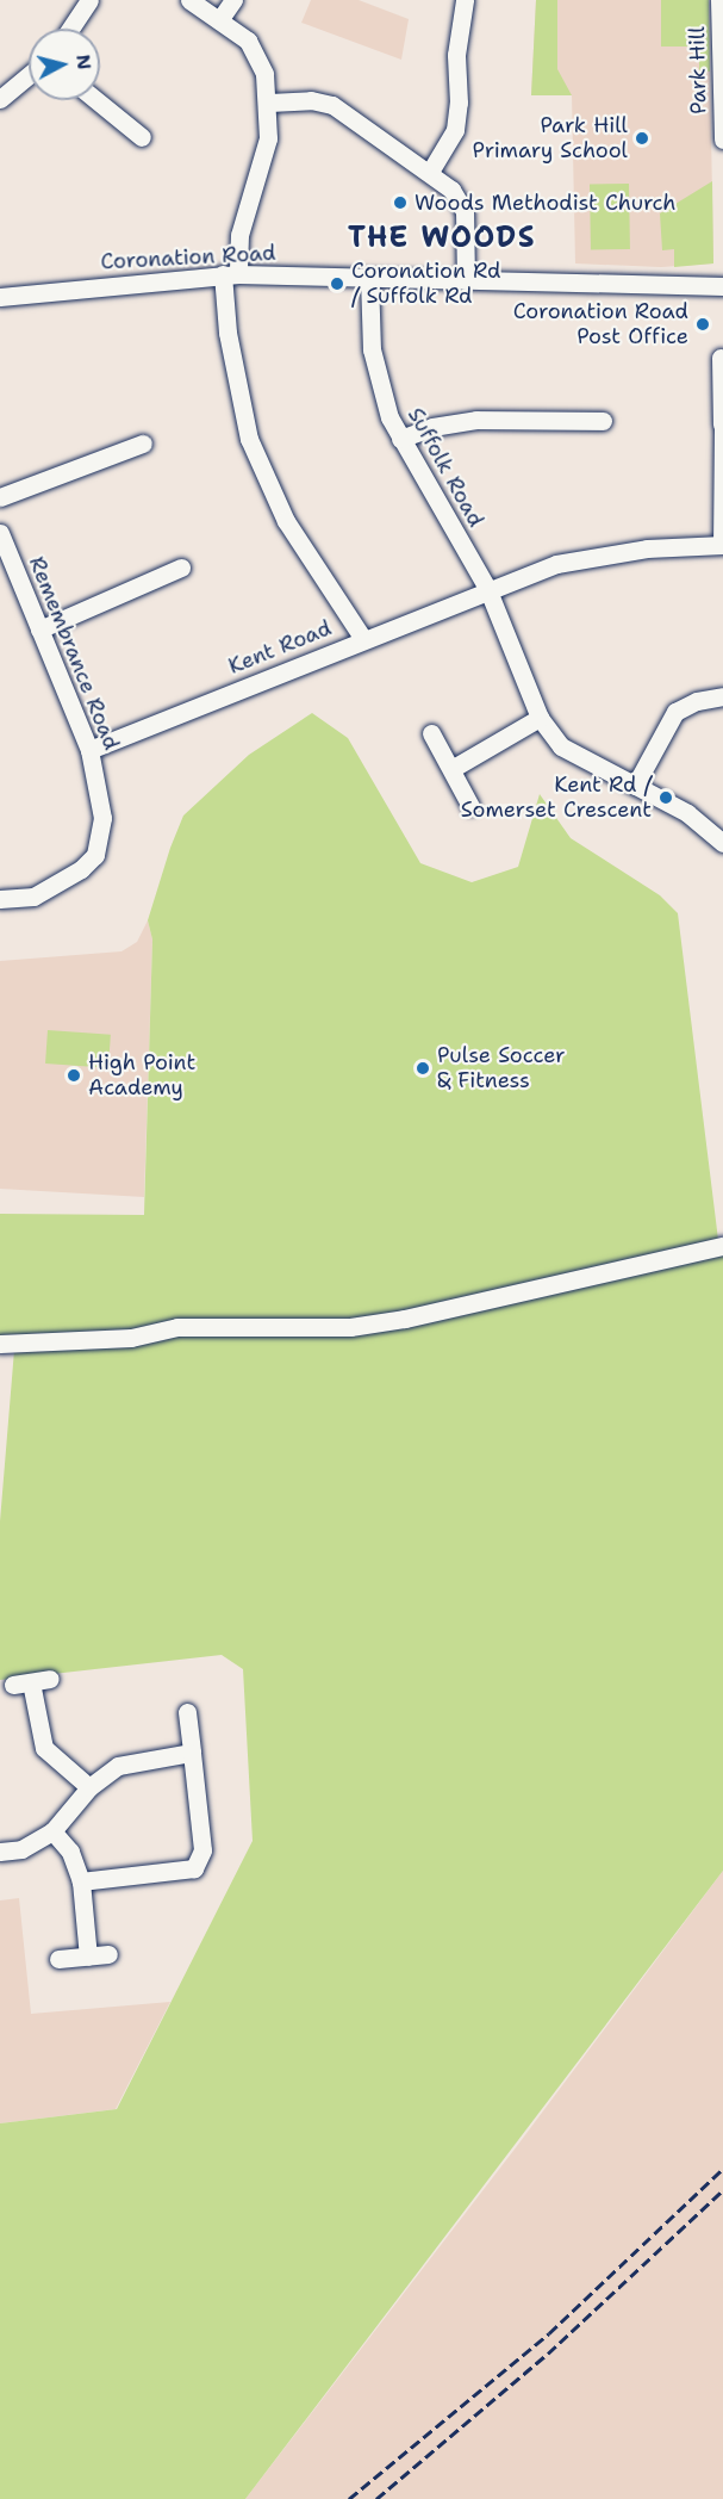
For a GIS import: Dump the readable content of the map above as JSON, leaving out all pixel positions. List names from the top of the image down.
{
  "streets": {
    "street": [
      "Park Hill",
      "Coronation Road",
      "Suffolk Road",
      "Kent Road",
      "Remembrance Road"
    ]
  },
  "crossings": [
    ["Coronation Road", "Suffolk Road"],
    ["Suffolk Road", "Kent Road"],
    ["Kent Road", "Remembrance Road"]
  ],
  "districts": ["THE WOODS"],
  "places": [
    "Park Hill Primary School",
    "Woods Methodist Church",
    "Coronation Rd / Suffolk Rd",
    "Coronation Road Post Office",
    "Kent Rd / Somerset Crescent",
    "Pulse Soccer & Fitness",
    "High Point Academy"
  ],
  "north": "right"
}
